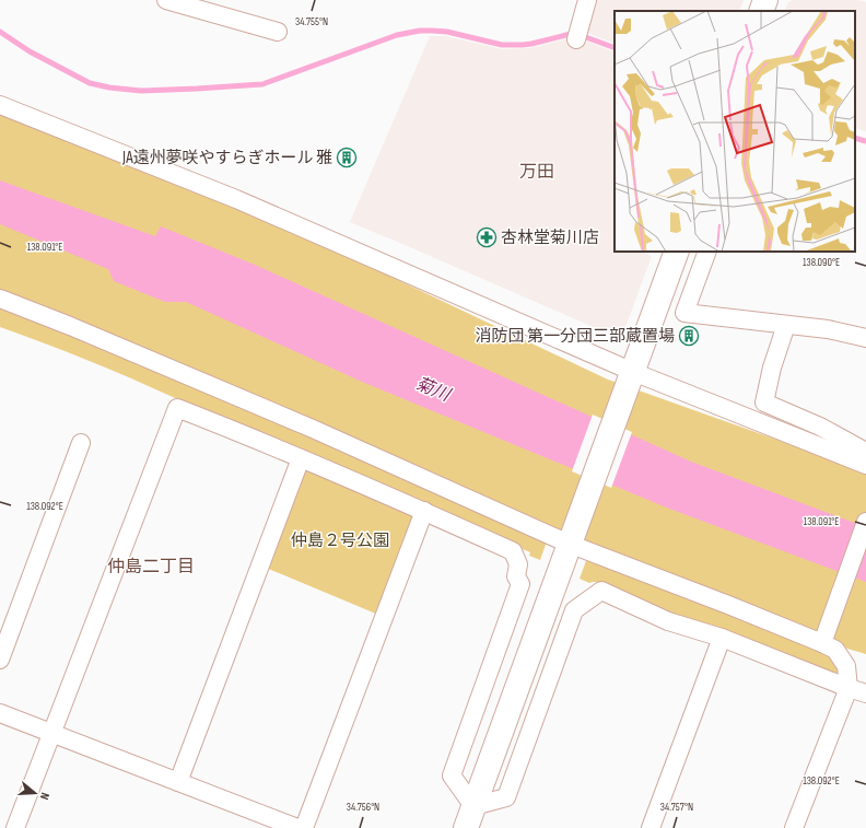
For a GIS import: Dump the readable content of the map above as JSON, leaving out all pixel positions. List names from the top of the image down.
{
  "districts": ["万田", "仲島二丁目"],
  "water": ["菊川"],
  "parks": ["仲島２号公園"],
  "places": {
    "building": ["JA遠州夢咲やすらぎホール 雅", "消防団 第一分団三部蔵置場"],
    "pharmacy": ["杏林堂菊川店"]
  },
  "north": "right",
  "coordinates": [
    "34.755°N",
    "138.091°E",
    "138.090°E",
    "138.092°E",
    "34.757°N",
    "34.756°N"
  ]
}
